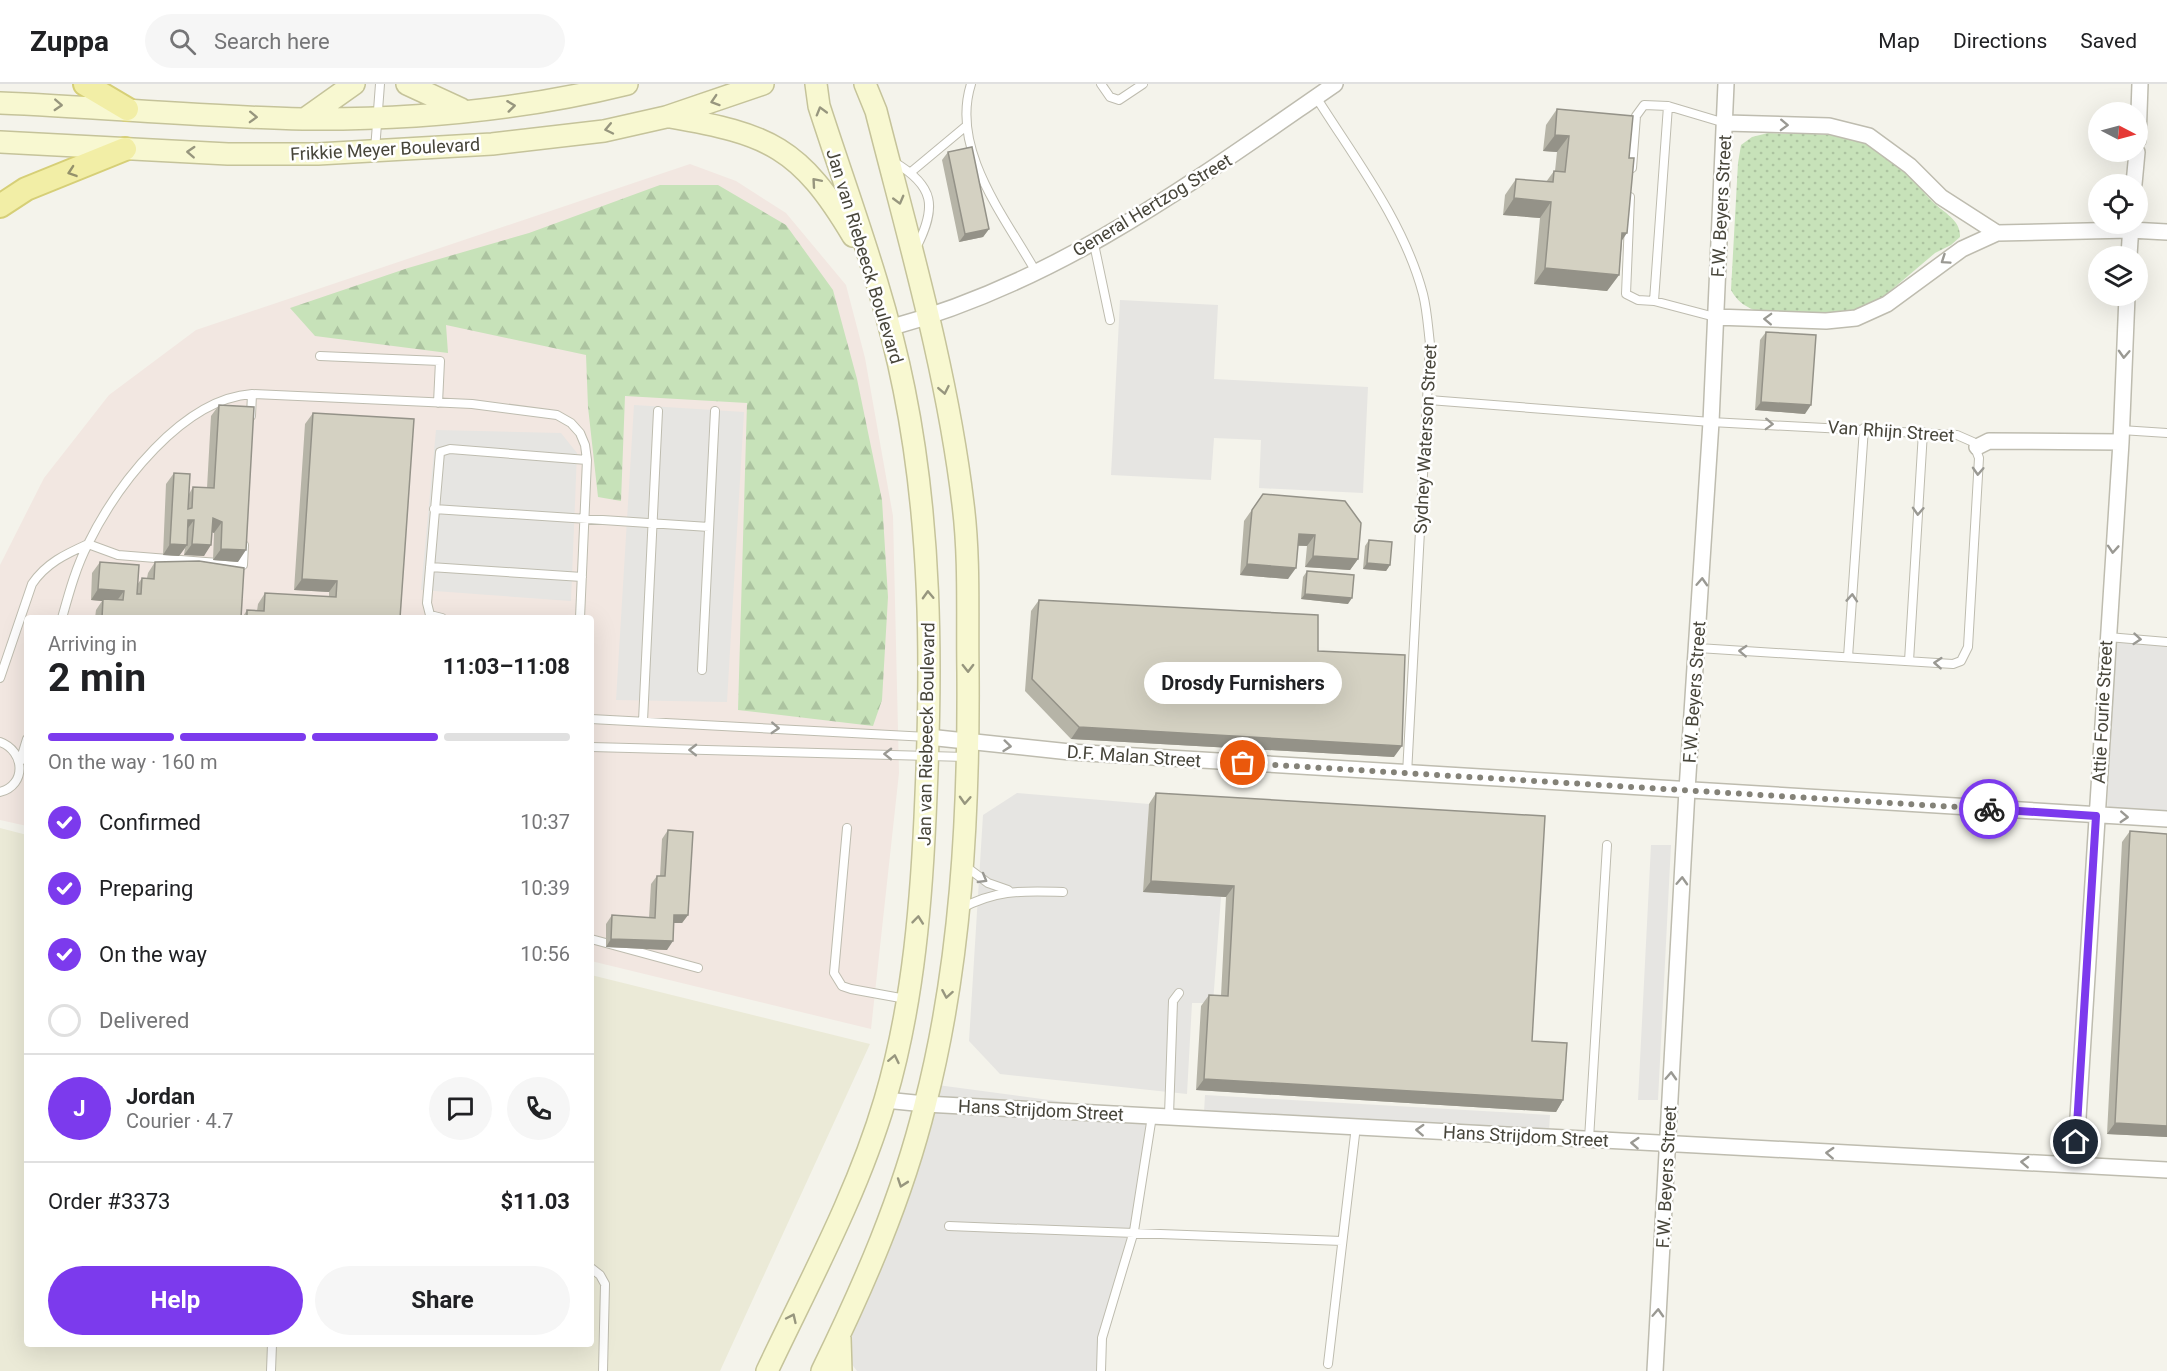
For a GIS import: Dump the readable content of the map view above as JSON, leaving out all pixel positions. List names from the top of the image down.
{
  "streets": {
    "street": [
      "Frikkie Meyer Boulevard",
      "General Hertzog Street",
      "F.W. Beyers Street",
      "Jan van Riebeeck Boulevard",
      "Attie Fourie Street",
      "D.F. Malan Street",
      "Hans Strijdom Street"
    ],
    "lane": ["Van Rhijn Street", "Sydney Waterson Street"]
  },
  "crossings": [
    ["General Hertzog Street", "Jan van Riebeeck Boulevard"],
    ["General Hertzog Street", "Sydney Waterson Street"],
    ["F.W. Beyers Street", "Van Rhijn Street"],
    ["F.W. Beyers Street", "D.F. Malan Street"],
    ["F.W. Beyers Street", "Hans Strijdom Street"],
    ["Jan van Riebeeck Boulevard", "D.F. Malan Street"],
    ["Jan van Riebeeck Boulevard", "Hans Strijdom Street"],
    ["Van Rhijn Street", "Sydney Waterson Street"],
    ["Sydney Waterson Street", "D.F. Malan Street"],
    ["Attie Fourie Street", "D.F. Malan Street"],
    ["Attie Fourie Street", "Hans Strijdom Street"]
  ],
  "one_way": [
    "F.W. Beyers Street",
    "Attie Fourie Street",
    "D.F. Malan Street",
    "Hans Strijdom Street"
  ],
  "places": ["Drosdy Furnishers"],
  "north": "right",
  "page": {
    "header": "Zuppa",
    "search": "Search here",
    "nav": ["Map", "Directions", "Saved"],
    "heading": ["2 min", "Arriving in", "11:03–11:08"],
    "panel": [
      "Jordan",
      "Courier · 4.7",
      "Order #3373",
      "$11.03"
    ],
    "bubble": "Drosdy Furnishers",
    "bar": "On the way · 160 m",
    "list": [
      ["Confirmed", "10:37"],
      ["Preparing", "10:39"],
      ["On the way", "10:56"],
      "Delivered"
    ],
    "round": "J",
    "buttons": ["Help", "Share"]
  }
}
